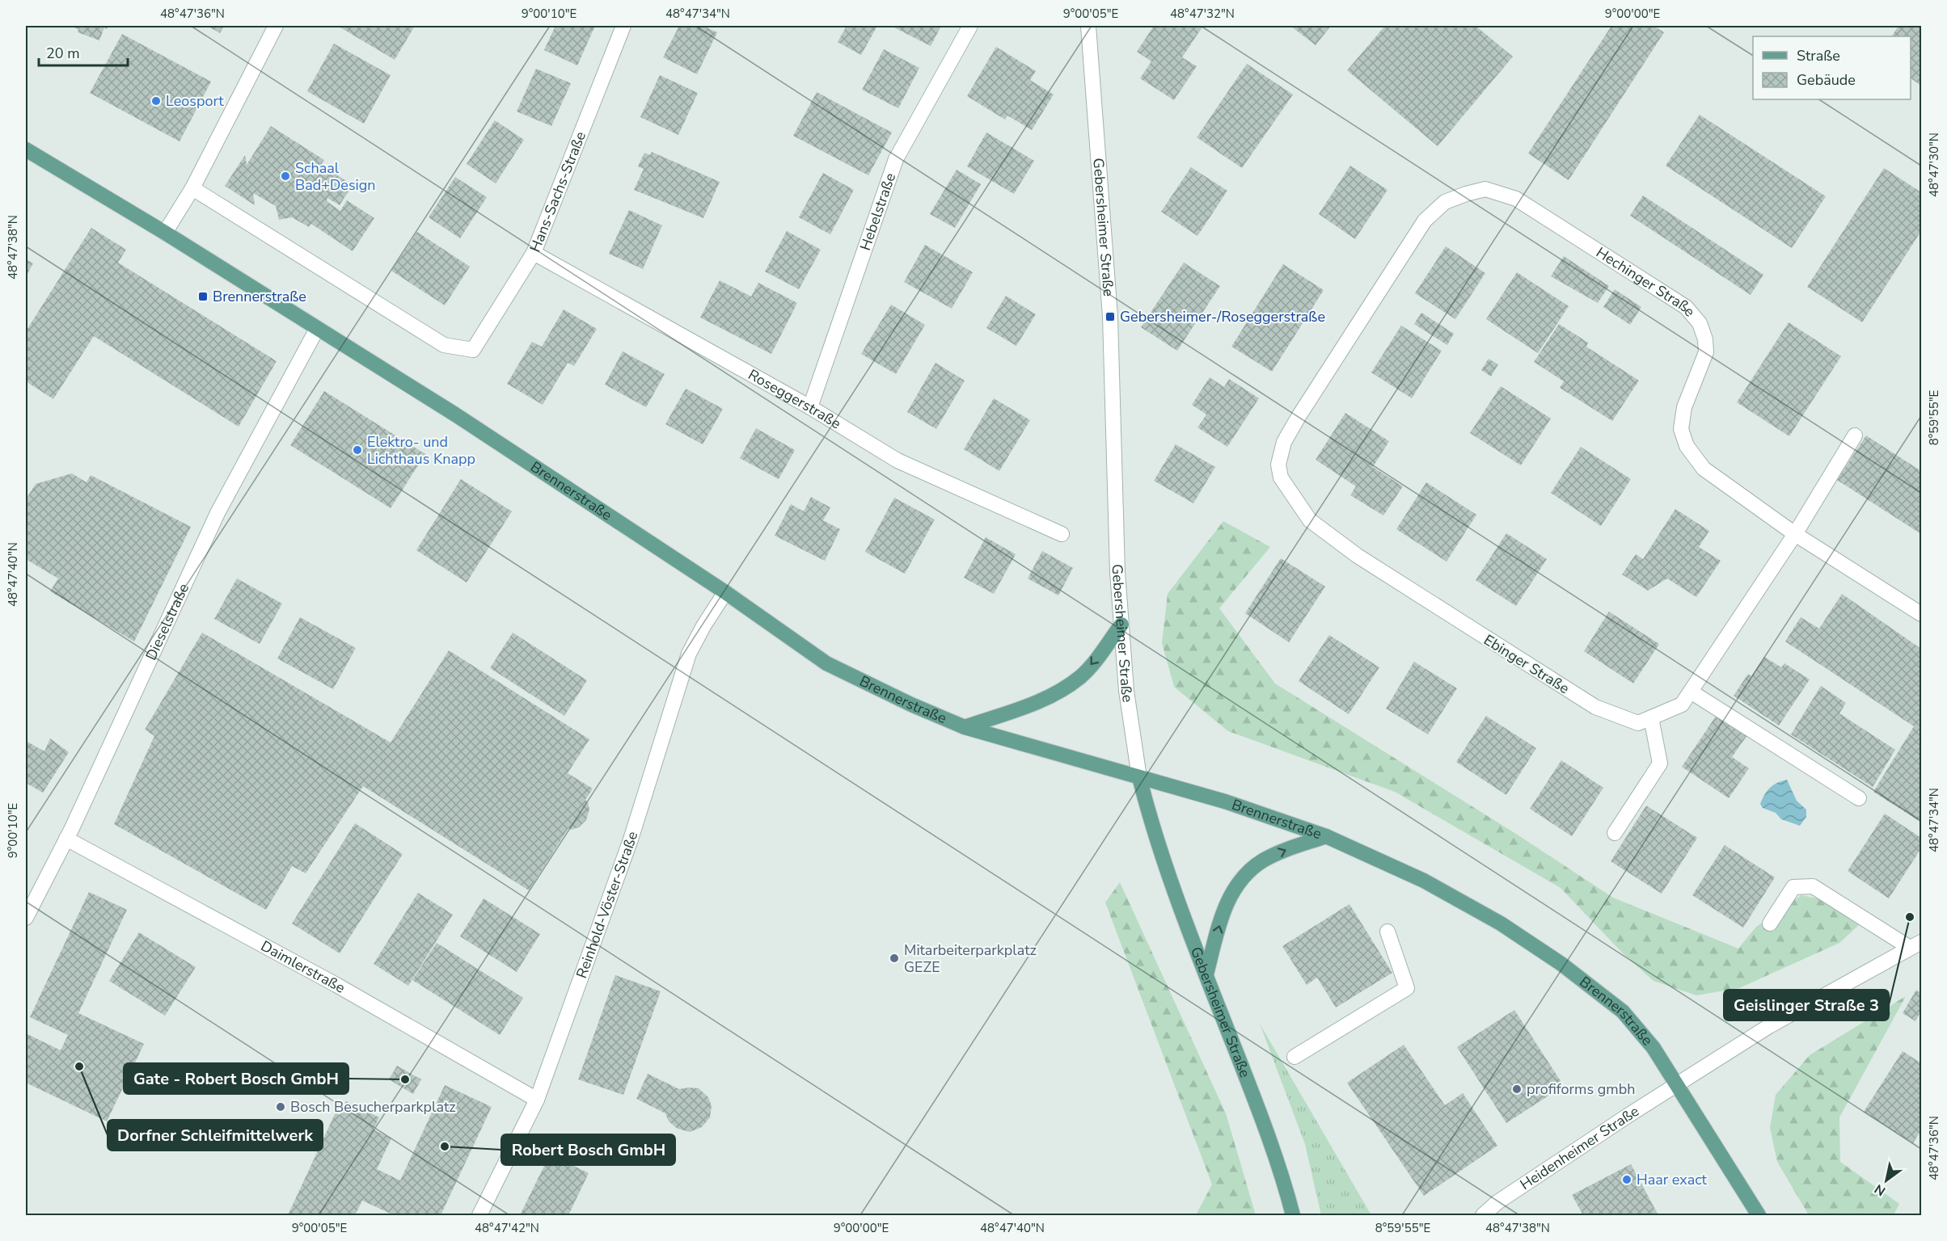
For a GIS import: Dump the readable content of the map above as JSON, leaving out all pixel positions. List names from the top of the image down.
{
  "streets": {
    "main road": ["Gebersheimer Straße", "Brennerstraße"],
    "street": [
      "Hans-Sachs-Straße",
      "Hebelstraße",
      "Hechinger Straße",
      "Roseggerstraße",
      "Dieselstraße",
      "Ebinger Straße",
      "Reinhold-Vöster-Straße",
      "Daimlerstraße",
      "Heidenheimer Straße"
    ]
  },
  "crossings": [
    ["Hans-Sachs-Straße", "Roseggerstraße"],
    ["Hebelstraße", "Roseggerstraße"],
    ["Gebersheimer Straße", "Brennerstraße"],
    ["Hechinger Straße", "Ebinger Straße"],
    ["Brennerstraße", "Dieselstraße"],
    ["Brennerstraße", "Reinhold-Vöster-Straße"],
    ["Brennerstraße", "Heidenheimer Straße"],
    ["Dieselstraße", "Daimlerstraße"],
    ["Reinhold-Vöster-Straße", "Daimlerstraße"]
  ],
  "places": {
    "other": [
      "Leosport",
      "Schaal Bad+Design",
      "Elektro- und Lichthaus Knapp",
      "Geislinger Straße 3",
      "Mitarbeiterparkplatz GEZE",
      "Dorfner Schleifmittelwerk",
      "Gate - Robert Bosch GmbH",
      "profiforms gmbh",
      "Bosch Besucherparkplatz",
      "Robert Bosch GmbH",
      "Haar exact"
    ],
    "transit": ["Brennerstraße", "Gebersheimer-/Roseggerstraße"]
  },
  "legend": ["Straße", "Gebäude"],
  "scale_bar": "20 m",
  "north": "bottom left",
  "coordinates": [
    "48°47'36\"N",
    "9°00'10\"E",
    "48°47'34\"N",
    "9°00'05\"E",
    "48°47'32\"N",
    "9°00'00\"E",
    "48°47'30\"N",
    "48°47'38\"N",
    "8°59'55\"E",
    "48°47'40\"N",
    "48°47'42\"N"
  ]
}
